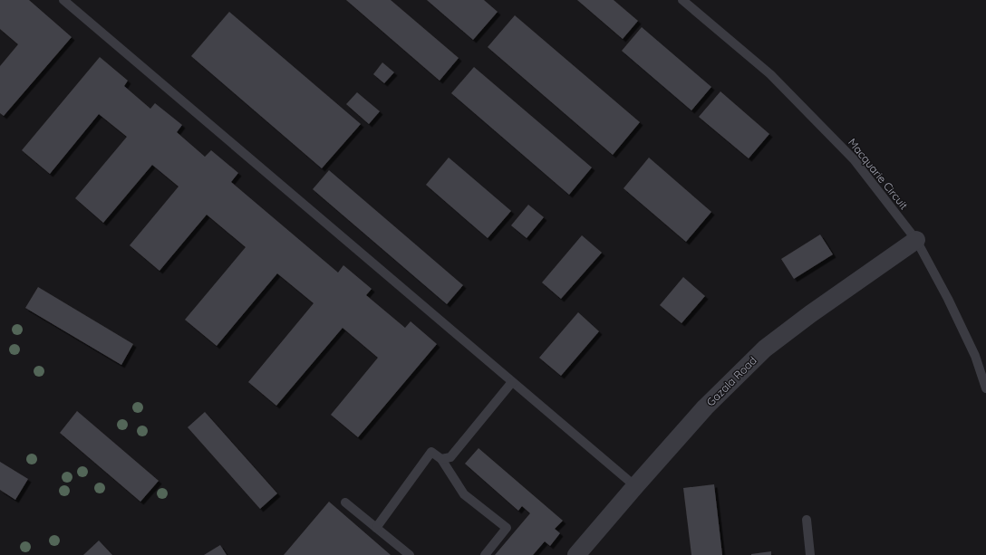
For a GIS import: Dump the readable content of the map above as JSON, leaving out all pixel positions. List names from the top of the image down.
{
  "streets": {
    "street": ["Gazala Road"],
    "lane": ["Macquarie Circuit"]
  },
  "crossings": [
    ["Macquarie Circuit", "Gazala Road"]
  ]
}
